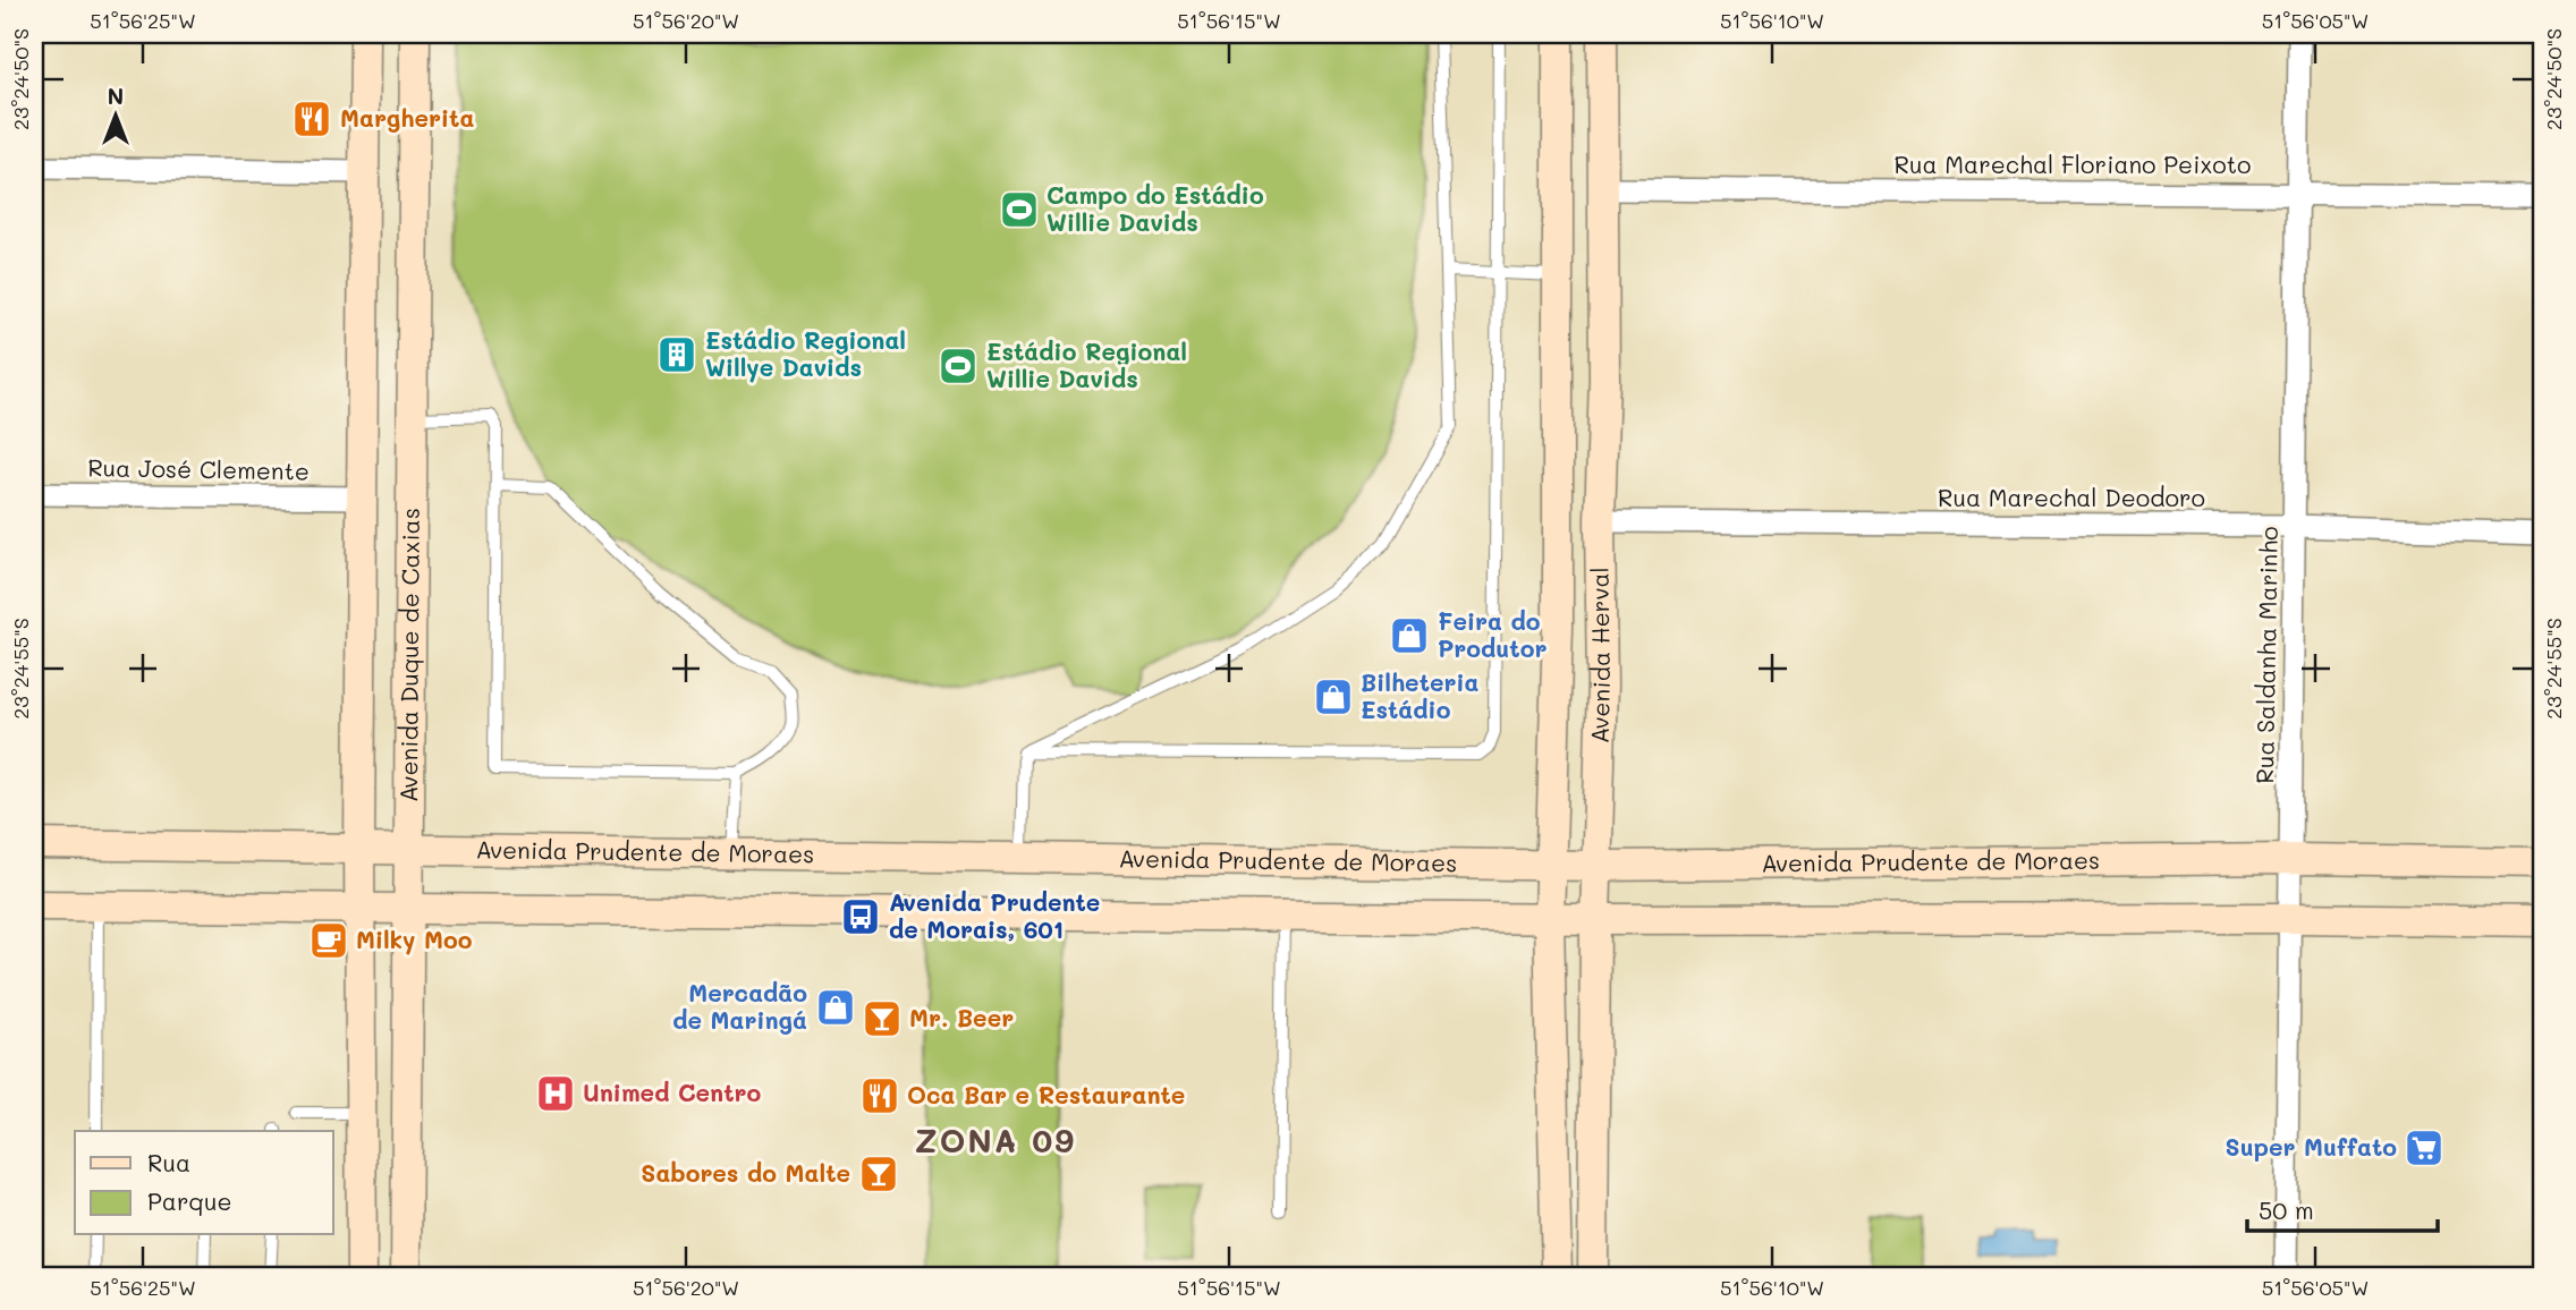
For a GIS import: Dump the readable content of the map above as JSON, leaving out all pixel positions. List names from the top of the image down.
{
  "streets": {
    "main road": ["Avenida Duque de Caxias", "Avenida Herval", "Avenida Prudente de Moraes"],
    "street": [
      "Rua Marechal Floriano Peixoto",
      "Rua José Clemente",
      "Rua Marechal Deodoro",
      "Rua Saldanha Marinho"
    ]
  },
  "crossings": [
    ["Rua Marechal Floriano Peixoto", "Avenida Herval"],
    ["Rua Marechal Floriano Peixoto", "Rua Saldanha Marinho"],
    ["Rua José Clemente", "Avenida Duque de Caxias"],
    ["Rua Marechal Deodoro", "Avenida Herval"],
    ["Rua Marechal Deodoro", "Rua Saldanha Marinho"],
    ["Avenida Duque de Caxias", "Avenida Prudente de Moraes"],
    ["Avenida Herval", "Avenida Prudente de Moraes"],
    ["Rua Saldanha Marinho", "Avenida Prudente de Moraes"]
  ],
  "districts": ["ZONA 09"],
  "places": {
    "restaurant": ["Margherita", "Oca Bar e Restaurante"],
    "sports": ["Campo do Estádio Willie Davids", "Estádio Regional Willie Davids"],
    "building": ["Estádio Regional Willye Davids"],
    "shop": ["Feira do Produtor", "Bilheteria Estádio", "Mercadão de Maringá"],
    "bus stop": ["Avenida Prudente de Morais, 601"],
    "cafe": ["Milky Moo"],
    "bar": ["Mr. Beer", "Sabores do Malte"],
    "hospital": ["Unimed Centro"],
    "supermarket": ["Super Muffato"]
  },
  "legend": ["Rua", "Parque"],
  "scale_bar": "50 m",
  "north": "top",
  "coordinates": [
    "51°56'25\"W",
    "51°56'20\"W",
    "51°56'15\"W",
    "51°56'10\"W",
    "51°56'05\"W",
    "23°24'50\"S",
    "23°24'55\"S"
  ]
}
